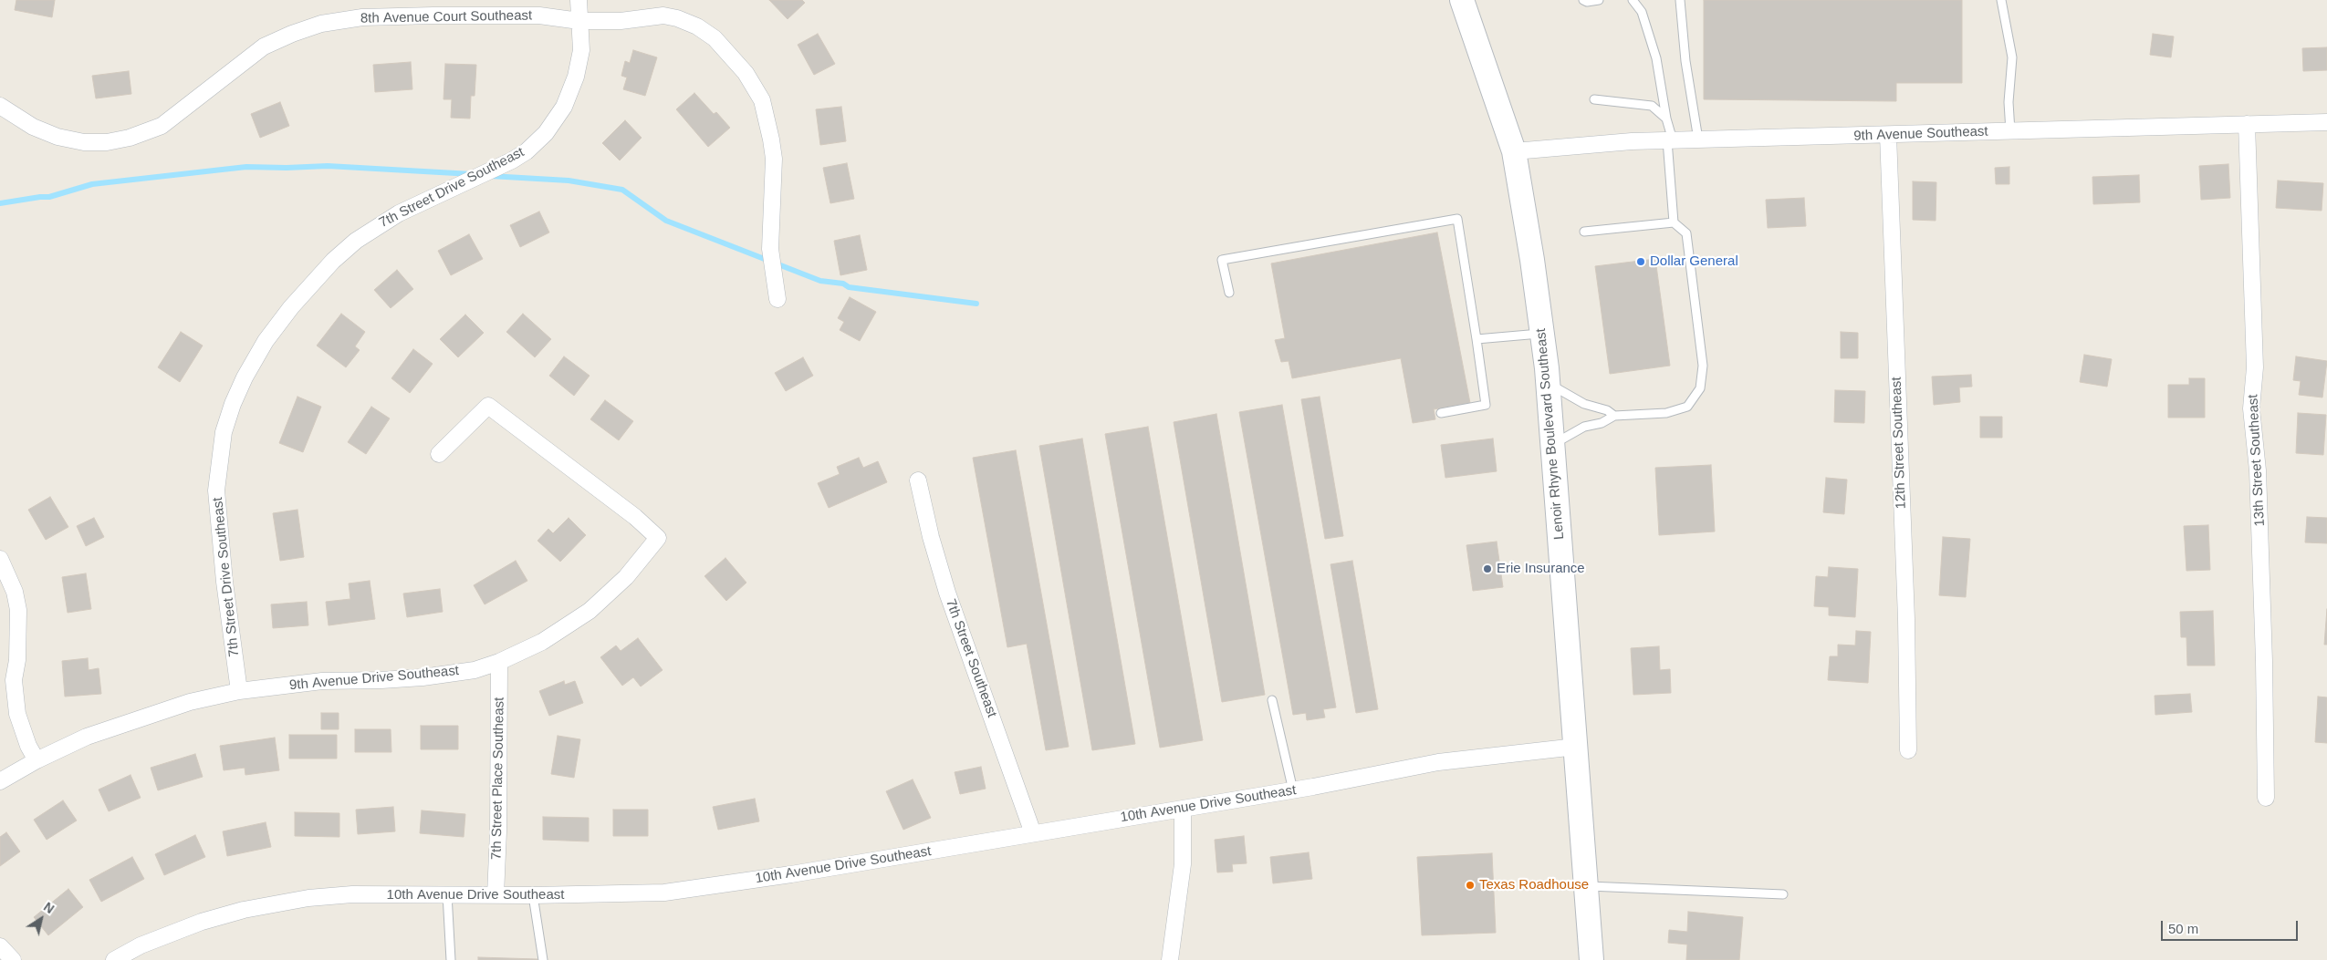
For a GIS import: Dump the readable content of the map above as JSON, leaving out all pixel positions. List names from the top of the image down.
{
  "streets": {
    "main road": ["Lenoir Rhyne Boulevard Southeast"],
    "street": [
      "8th Avenue Court Southeast",
      "9th Avenue Southeast",
      "7th Street Drive Southeast",
      "12th Street Southeast",
      "13th Street Southeast",
      "7th Street Southeast",
      "9th Avenue Drive Southeast",
      "7th Street Place Southeast",
      "10th Avenue Drive Southeast"
    ]
  },
  "crossings": [
    ["8th Avenue Court Southeast", "7th Street Drive Southeast"],
    ["9th Avenue Southeast", "Lenoir Rhyne Boulevard Southeast"],
    ["9th Avenue Southeast", "12th Street Southeast"],
    ["9th Avenue Southeast", "13th Street Southeast"],
    ["7th Street Drive Southeast", "9th Avenue Drive Southeast"],
    ["Lenoir Rhyne Boulevard Southeast", "10th Avenue Drive Southeast"],
    ["7th Street Southeast", "10th Avenue Drive Southeast"],
    ["9th Avenue Drive Southeast", "7th Street Place Southeast"],
    ["7th Street Place Southeast", "10th Avenue Drive Southeast"]
  ],
  "places": ["Dollar General", "Erie Insurance", "Texas Roadhouse"],
  "scale_bar": "50 m",
  "north": "top right"
}
